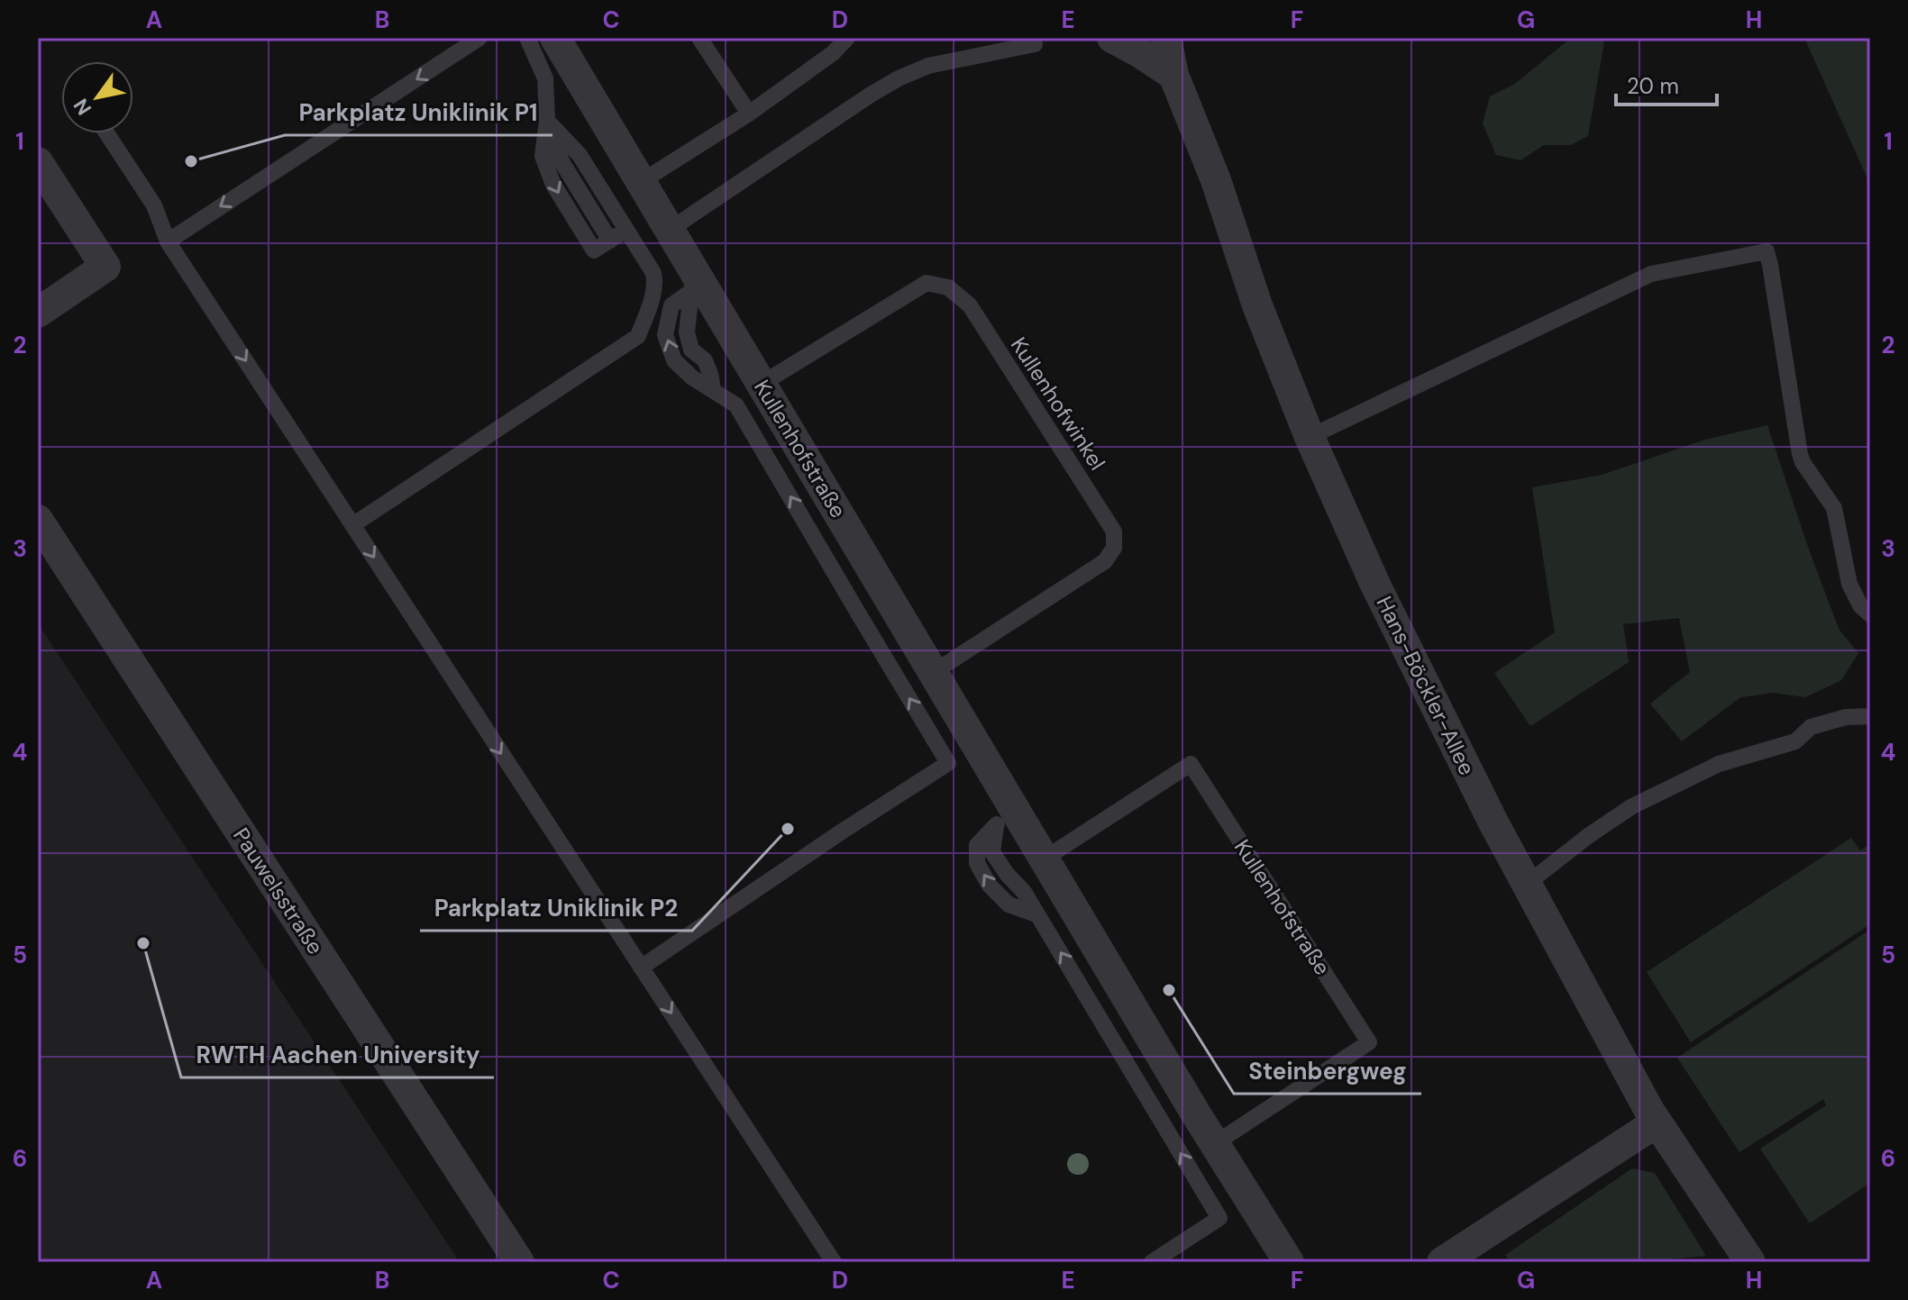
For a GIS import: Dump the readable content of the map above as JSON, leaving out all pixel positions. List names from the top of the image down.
{
  "streets": {
    "street": ["Kullenhofstraße", "Hans-Böckler-Allee", "Pauwelsstraße"],
    "lane": ["Kullenhofwinkel"]
  },
  "crossings": [
    ["Kullenhofwinkel", "Kullenhofstraße"]
  ],
  "places": [
    "Parkplatz Uniklinik P1",
    "Parkplatz Uniklinik P2",
    "RWTH Aachen University",
    "Steinbergweg"
  ],
  "scale_bar": "20 m",
  "north": "bottom left",
  "grid": {
    "columns": [
      "A",
      "B",
      "C",
      "D",
      "E",
      "F",
      "G",
      "H"
    ],
    "rows": [
      "1",
      "2",
      "3",
      "4",
      "5",
      "6"
    ]
  }
}
